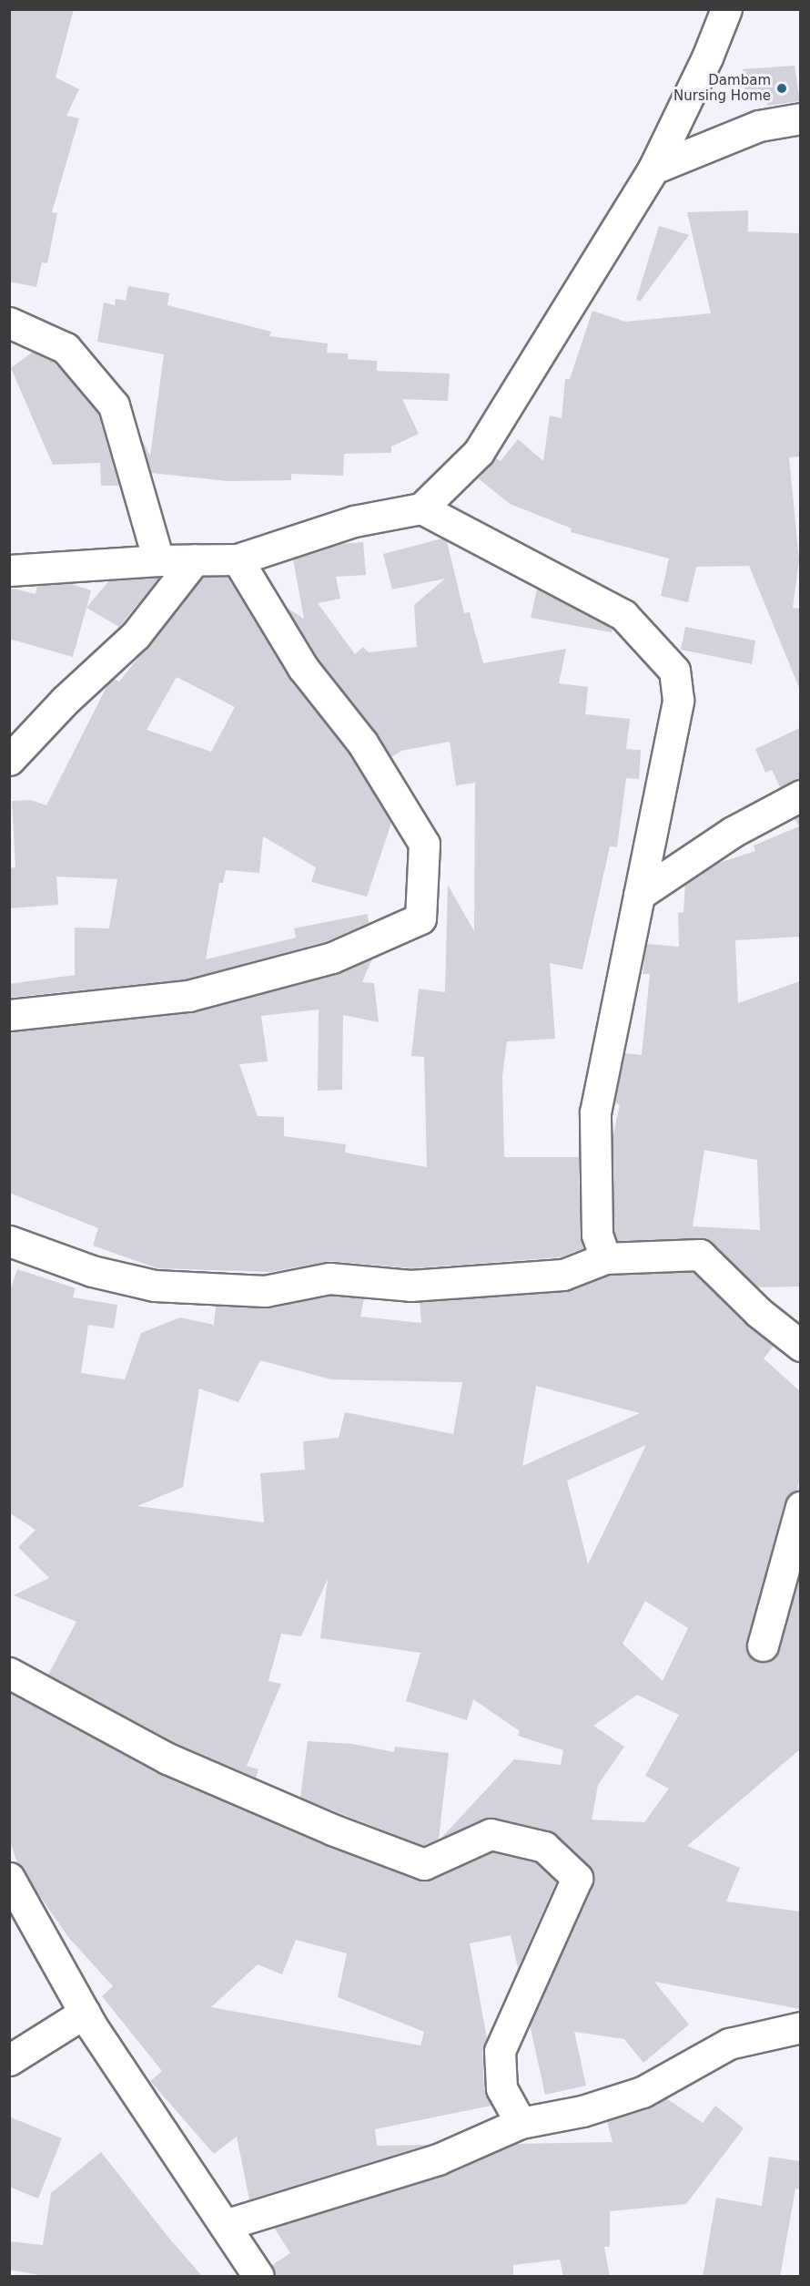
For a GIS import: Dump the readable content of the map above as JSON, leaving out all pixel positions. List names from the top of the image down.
{
  "places": ["Dambam Nursing Home"]
}
